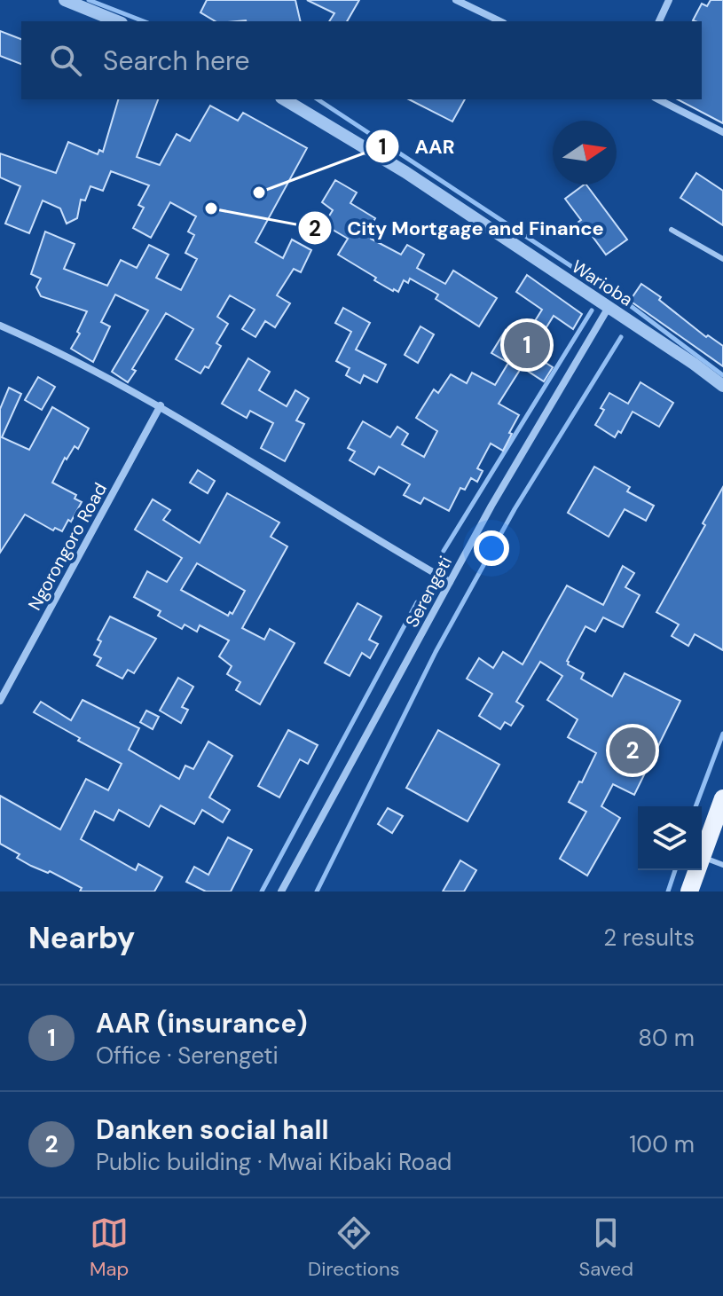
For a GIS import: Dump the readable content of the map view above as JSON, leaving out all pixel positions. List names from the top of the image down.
{
  "streets": {
    "street": ["Warioba", "Ngorongoro Road", "Serengeti"]
  },
  "crossings": [
    ["Warioba", "Serengeti"]
  ],
  "places": ["AAR", "City Mortgage and Finance"],
  "north": "right",
  "page": {
    "search": "Search here",
    "pins": ["1", "2"],
    "heading": ["Nearby", "2 results"],
    "list": [
      {
        "mark": "1",
        "name": "AAR (insurance)",
        "note": "Office · Serengeti",
        "value": "80 m"
      },
      {
        "mark": "2",
        "name": "Danken social hall",
        "note": "Public building · Mwai Kibaki Road",
        "value": "100 m"
      }
    ],
    "nav": ["Map", "Directions", "Saved"]
  }
}
